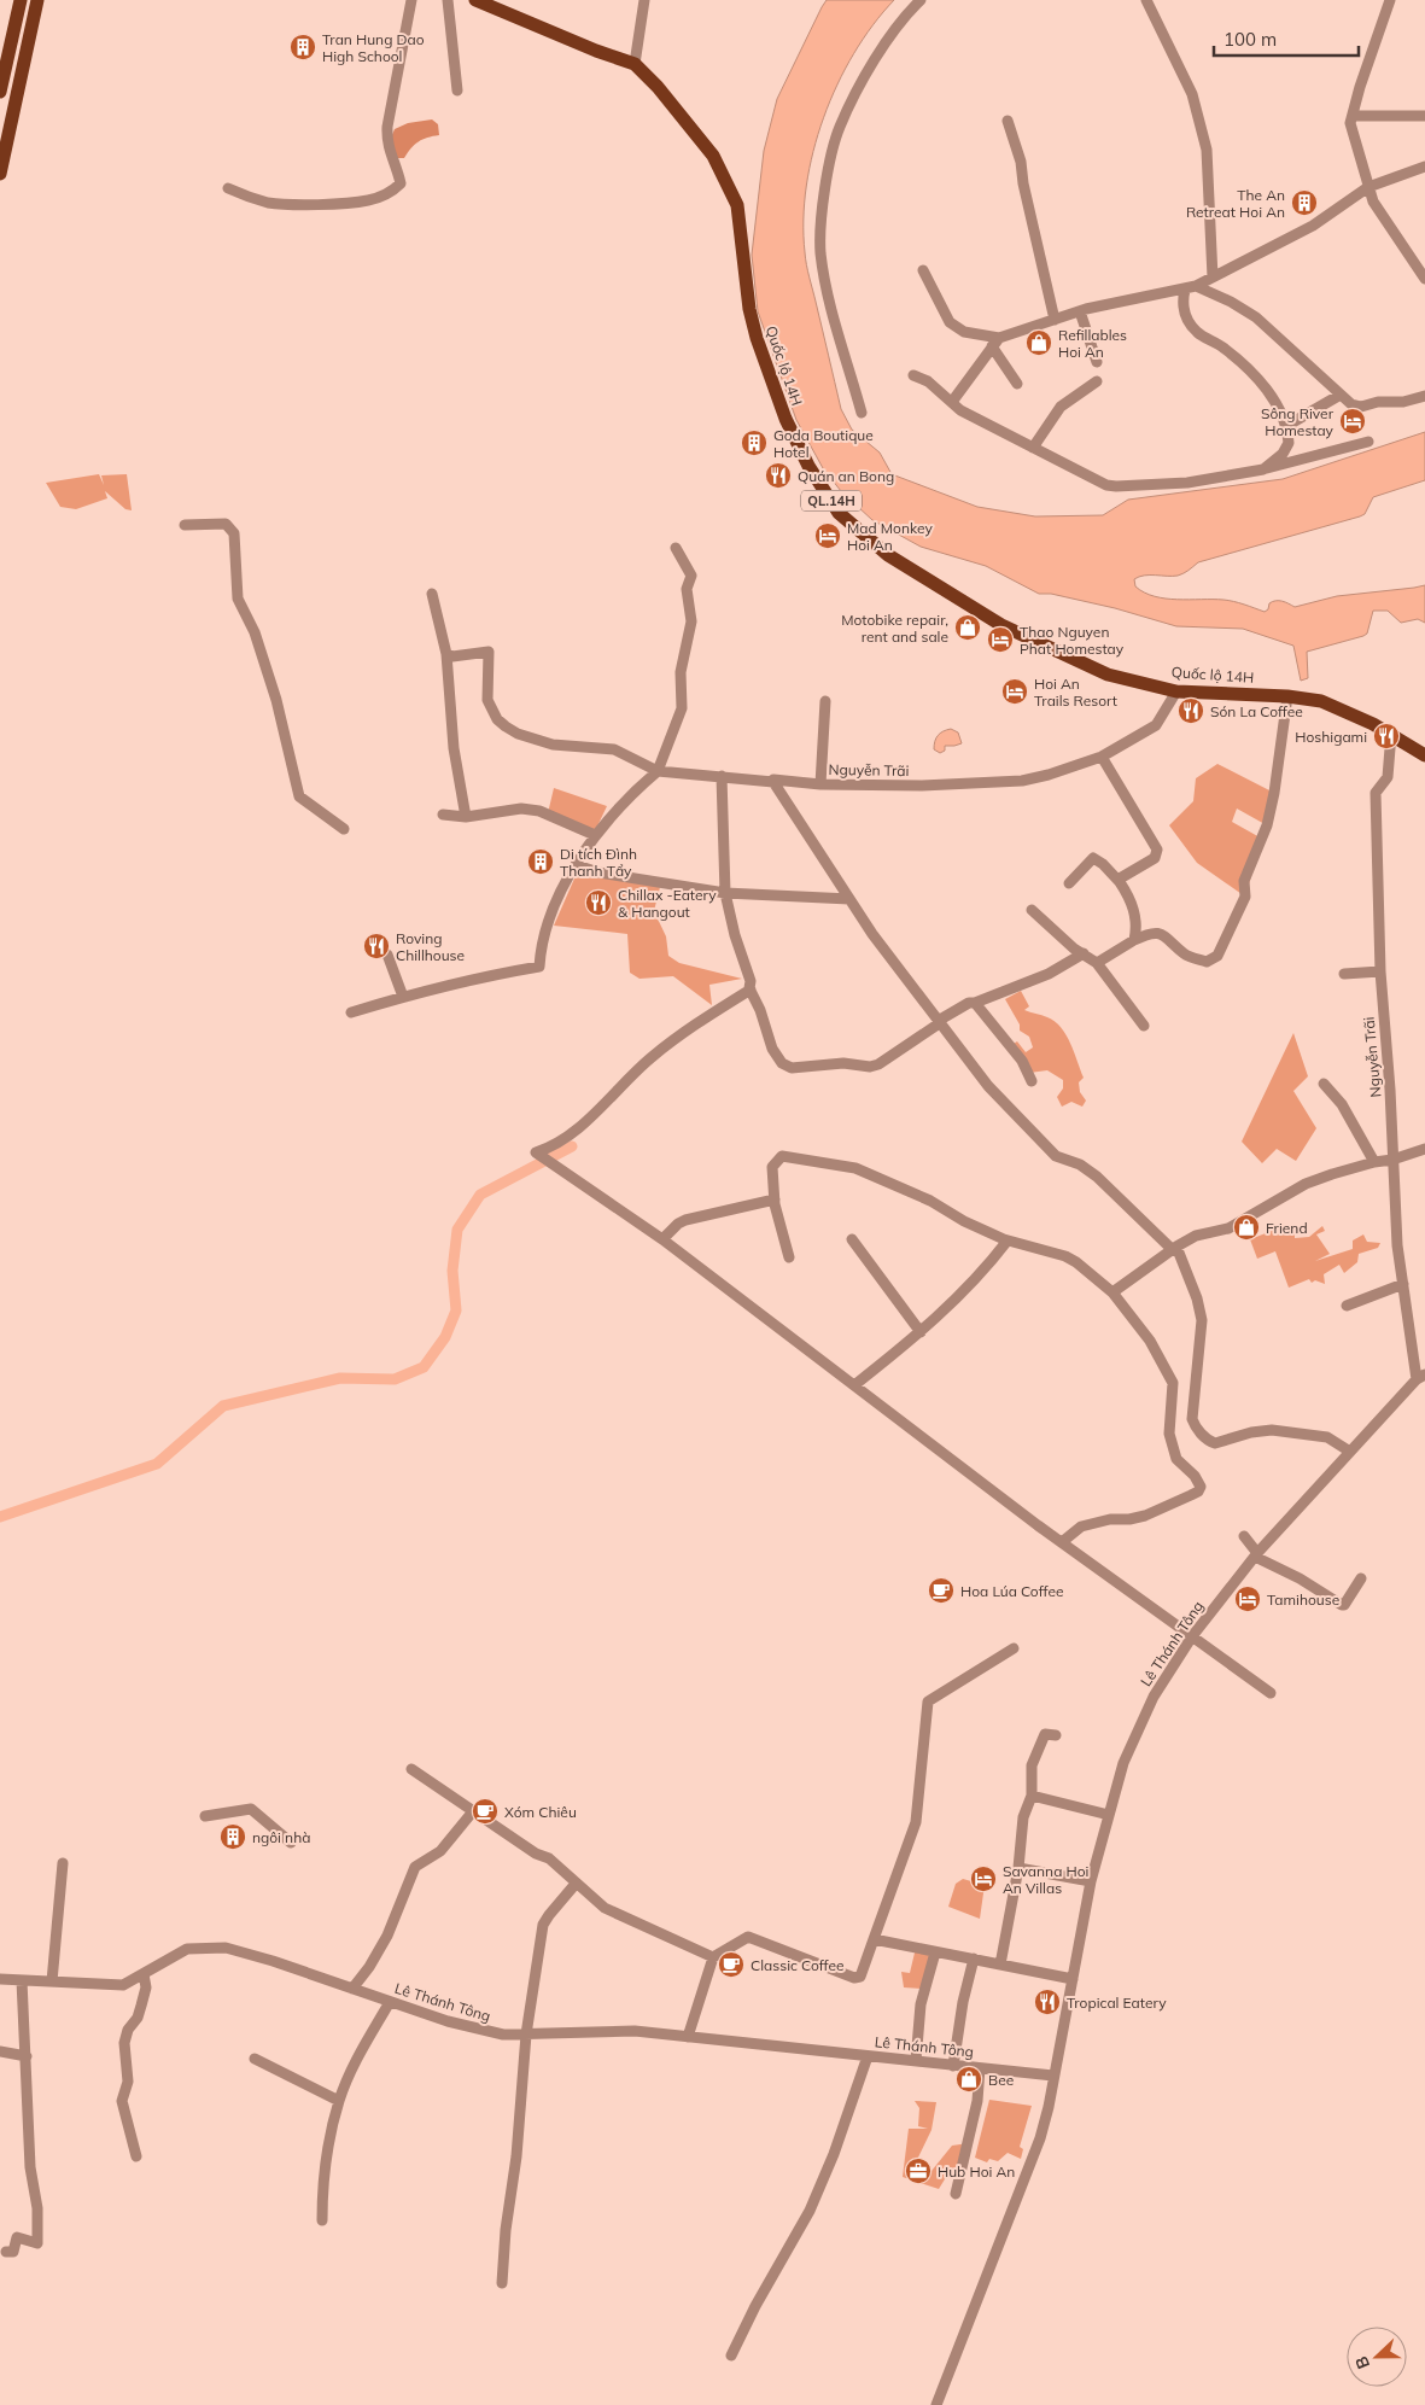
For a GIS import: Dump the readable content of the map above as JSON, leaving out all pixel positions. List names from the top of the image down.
{
  "streets": {
    "main road": ["Quốc lộ 14H", "QL.14H"],
    "street": ["Nguyễn Trãi", "Lê Thánh Tông"]
  },
  "crossings": [
    ["Quốc lộ 14H", "Nguyễn Trãi"],
    ["Nguyễn Trãi", "Lê Thánh Tông"]
  ],
  "places": {
    "building": [
      "Tran Hung Dao High School",
      "The An Retreat Hoi An",
      "Goda Boutique Hotel",
      "Di tích Đình Thanh Tẩy",
      "ngôi nhà"
    ],
    "shop": [
      "Refillables Hoi An",
      "Motobike repair, rent and sale",
      "Friend",
      "Bee"
    ],
    "hotel": [
      "Sông River Homestay",
      "Mad Monkey Hoi An",
      "Thao Nguyen Phat Homestay",
      "Hoi An Trails Resort",
      "Tamihouse",
      "Savanna Hoi An Villas"
    ],
    "restaurant": [
      "Quán an Bong",
      "Són La Coffee",
      "Hoshigami",
      "Chillax -Eatery & Hangout",
      "Roving Chillhouse",
      "Tropical Eatery"
    ],
    "cafe": ["Hoa Lúa Coffee", "Xóm Chiêu", "Classic Coffee"],
    "office": ["Hub Hoi An"]
  },
  "scale_bar": "100 m",
  "north": "left"
}
